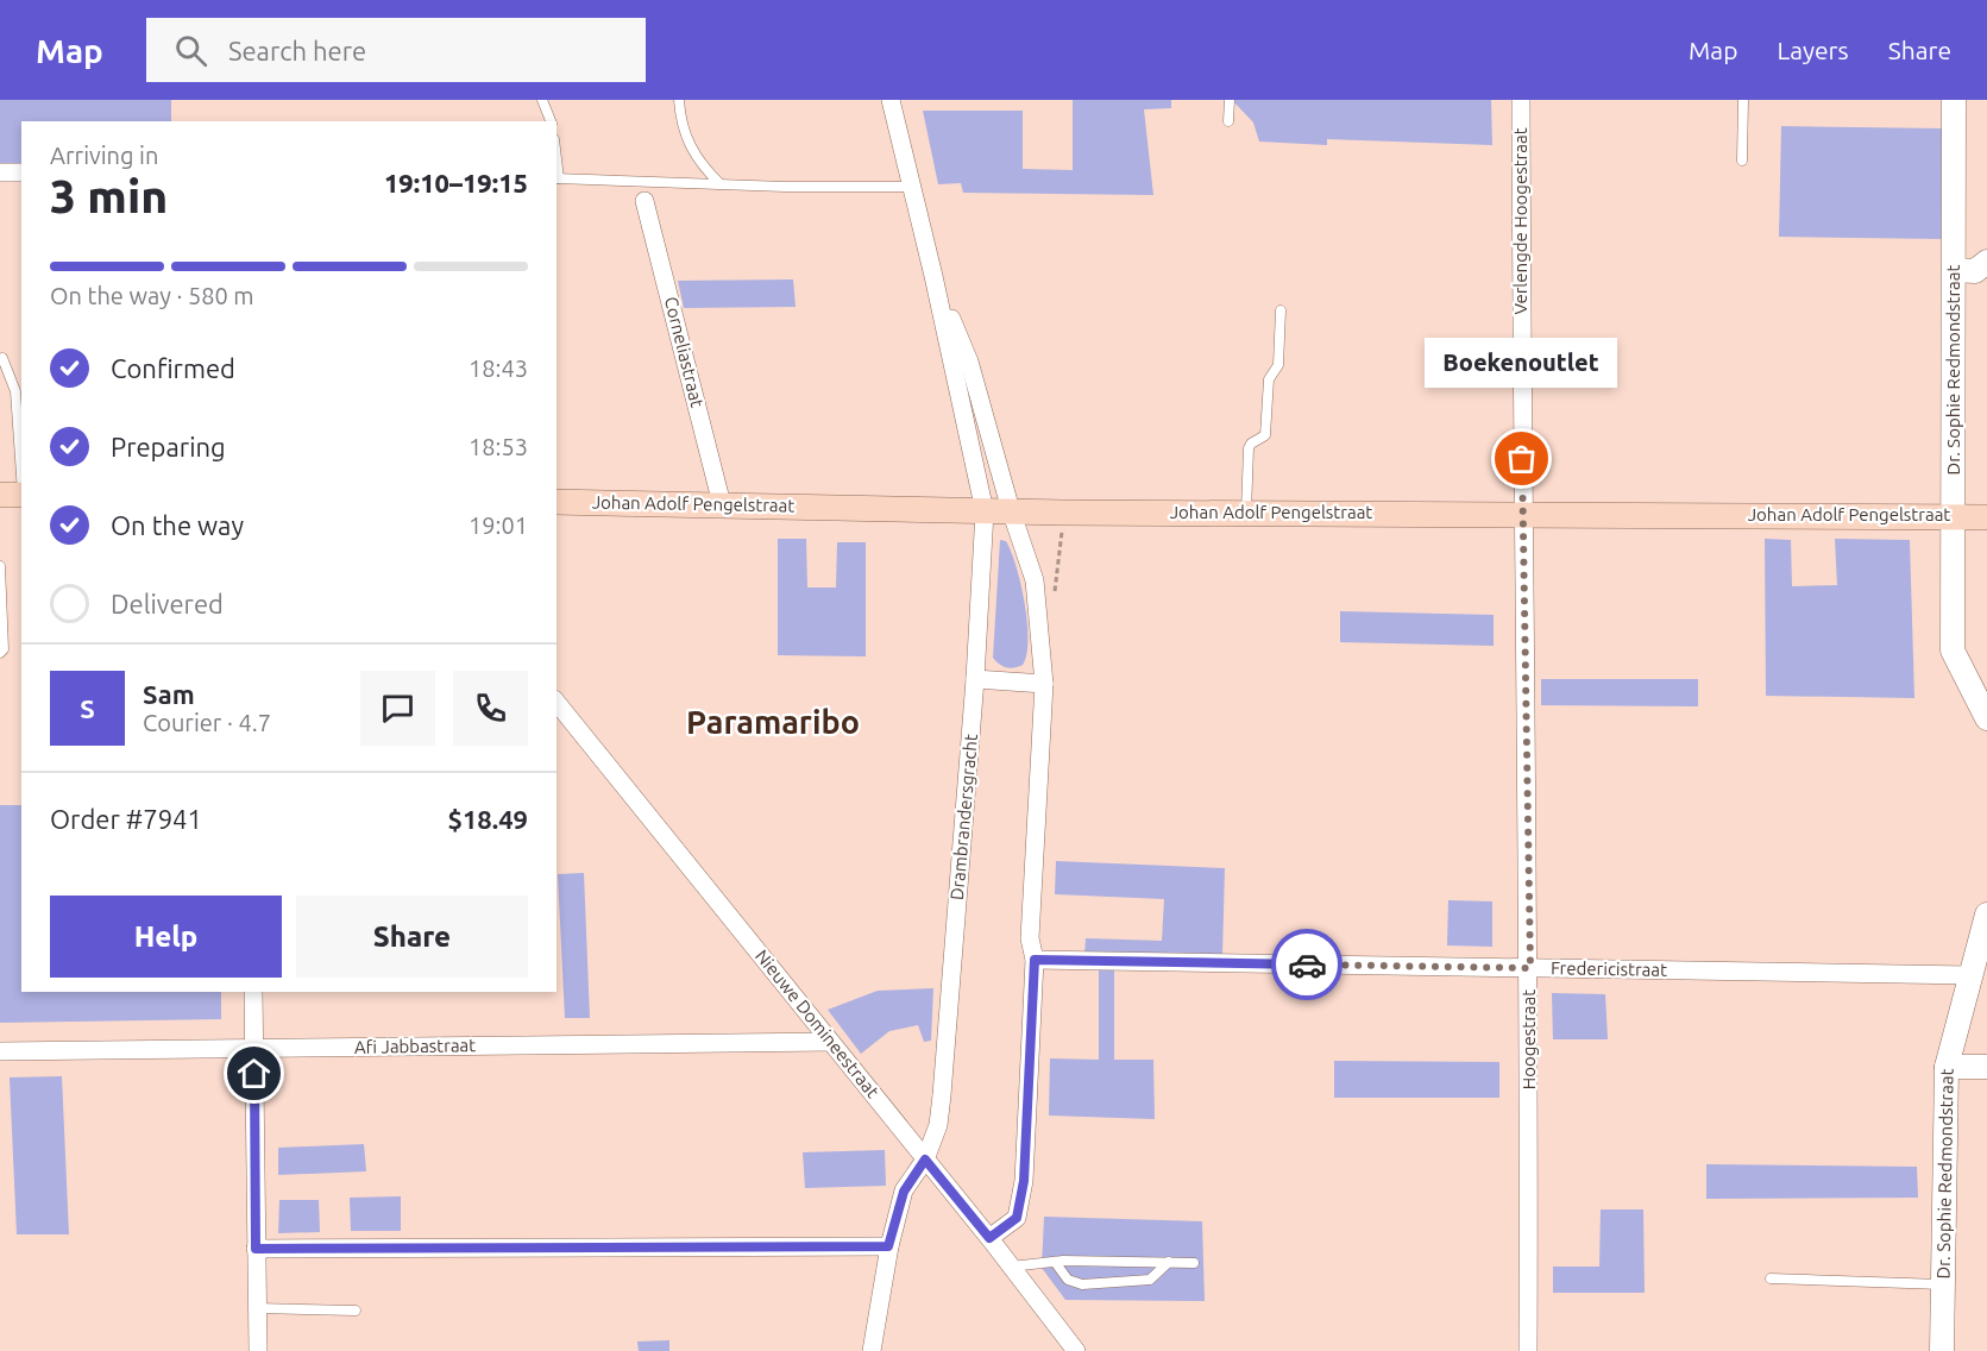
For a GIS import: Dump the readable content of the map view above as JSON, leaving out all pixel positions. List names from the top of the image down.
{
  "streets": {
    "main road": ["Johan Adolf Pengelstraat"],
    "street": [
      "Verlengde Hoogestraat",
      "Corneliastraat",
      "Dr. Sophie Redmondstraat",
      "Drambrandersgracht",
      "Fredericistraat",
      "Nieuwe Domineestraat",
      "Hoogestraat",
      "Afi Jabbastraat"
    ]
  },
  "crossings": [
    ["Verlengde Hoogestraat", "Johan Adolf Pengelstraat"],
    ["Verlengde Hoogestraat", "Hoogestraat"],
    ["Corneliastraat", "Johan Adolf Pengelstraat"],
    ["Dr. Sophie Redmondstraat", "Johan Adolf Pengelstraat"],
    ["Dr. Sophie Redmondstraat", "Fredericistraat"],
    ["Johan Adolf Pengelstraat", "Drambrandersgracht"],
    ["Johan Adolf Pengelstraat", "Hoogestraat"],
    ["Drambrandersgracht", "Fredericistraat"],
    ["Drambrandersgracht", "Nieuwe Domineestraat"],
    ["Fredericistraat", "Hoogestraat"],
    ["Nieuwe Domineestraat", "Afi Jabbastraat"]
  ],
  "districts": ["Paramaribo"],
  "places": ["Boekenoutlet"],
  "page": {
    "header": "Map",
    "search": "Search here",
    "nav": ["Map", "Layers", "Share"],
    "heading": ["3 min", "Arriving in", "19:10–19:15"],
    "panel": [
      "Sam",
      "Courier · 4.7",
      "Order #7941",
      "$18.49"
    ],
    "bar": "On the way · 580 m",
    "list": [
      ["Confirmed", "18:43"],
      ["Preparing", "18:53"],
      ["On the way", "19:01"],
      "Delivered"
    ],
    "bubble": "Boekenoutlet",
    "round": "S",
    "buttons": ["Help", "Share"]
  }
}
